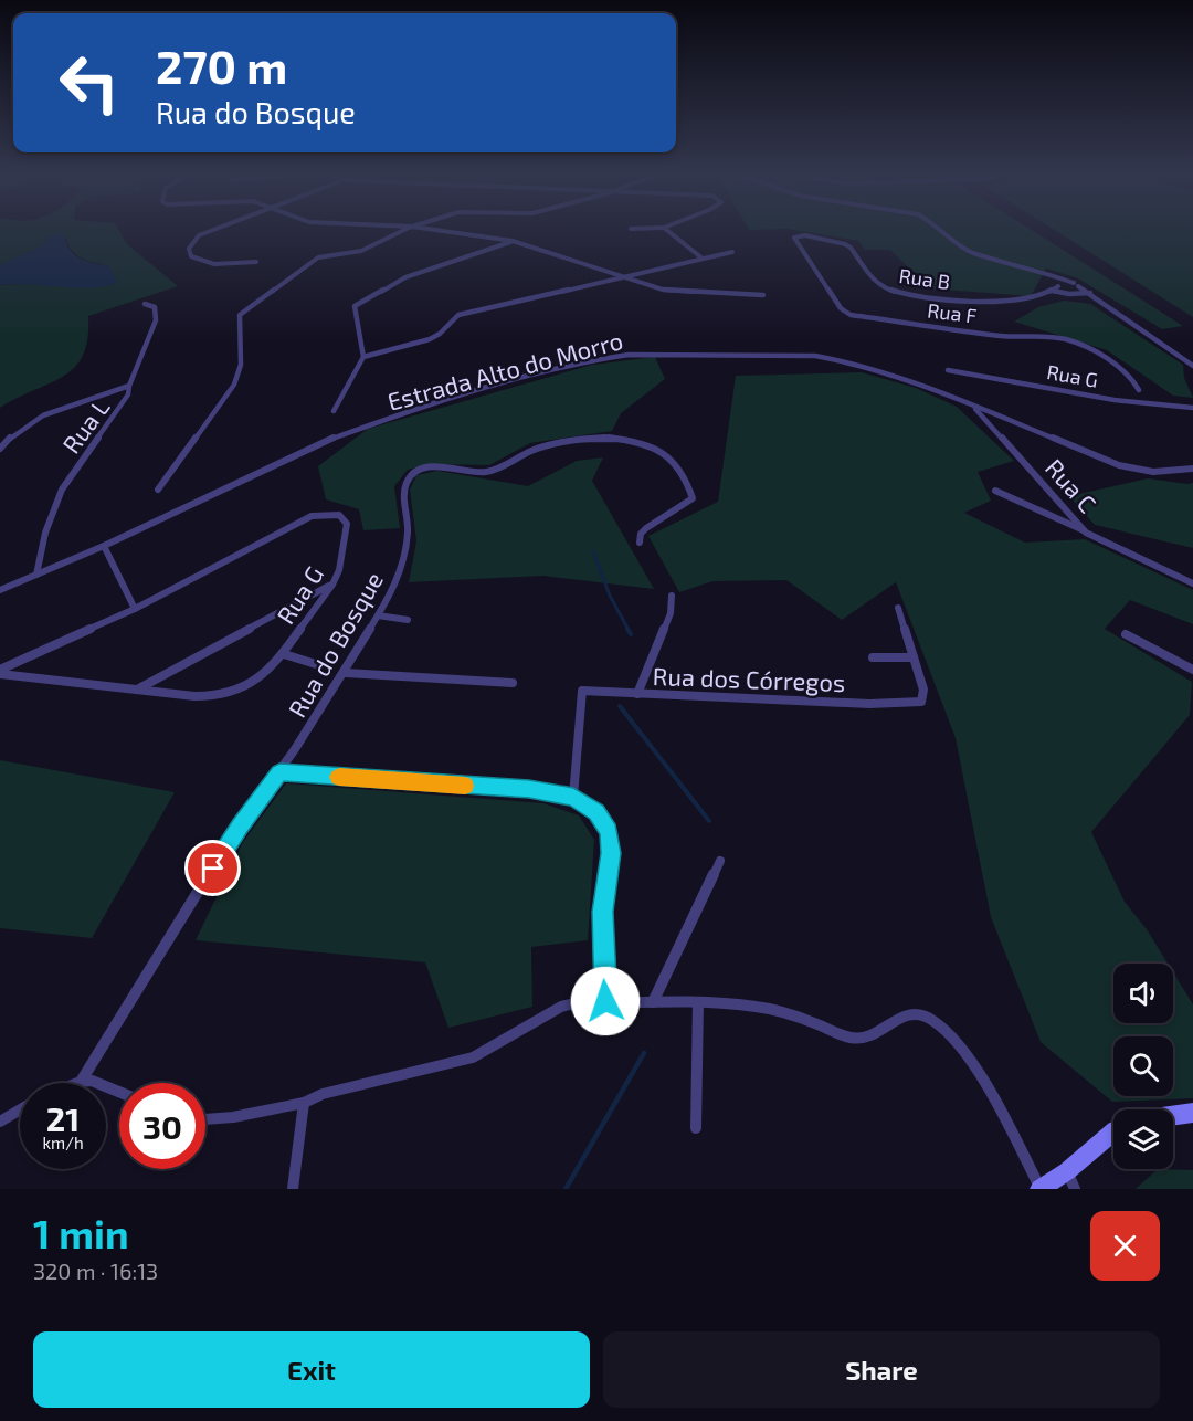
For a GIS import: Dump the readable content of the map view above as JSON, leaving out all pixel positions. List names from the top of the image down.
{
  "streets": {
    "street": [
      "Rua B",
      "Rua F",
      "Estrada Alto do Morro",
      "Rua G",
      "Rua L",
      "Rua C",
      "Rua do Bosque",
      "Rua dos Córregos"
    ]
  },
  "crossings": [
    ["Rua B", "Rua F"],
    ["Estrada Alto do Morro", "Rua L"],
    ["Estrada Alto do Morro", "Rua C"]
  ],
  "page": {
    "turn": ["270 m", "Rua do Bosque"],
    "speed": "21 km/h",
    "limit": "30",
    "heading": ["1 min", "320 m · 16:13"],
    "buttons": ["Exit", "Share"]
  }
}
